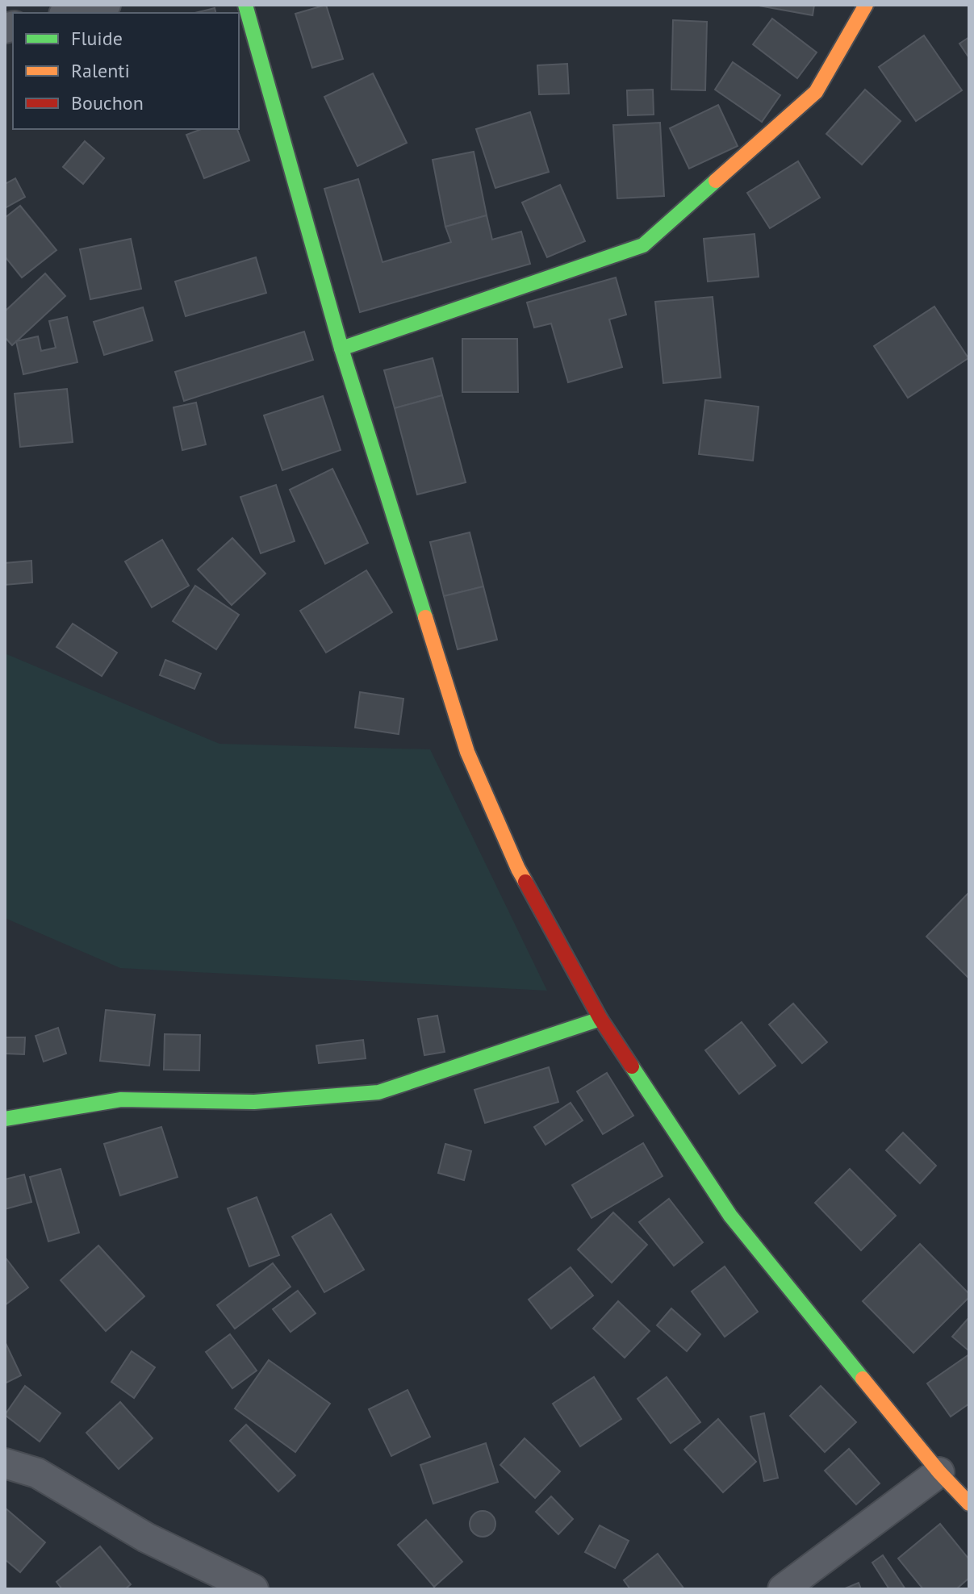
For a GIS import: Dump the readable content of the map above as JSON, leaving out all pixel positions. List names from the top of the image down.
{
  "legend": ["Fluide", "Ralenti", "Bouchon"]
}
